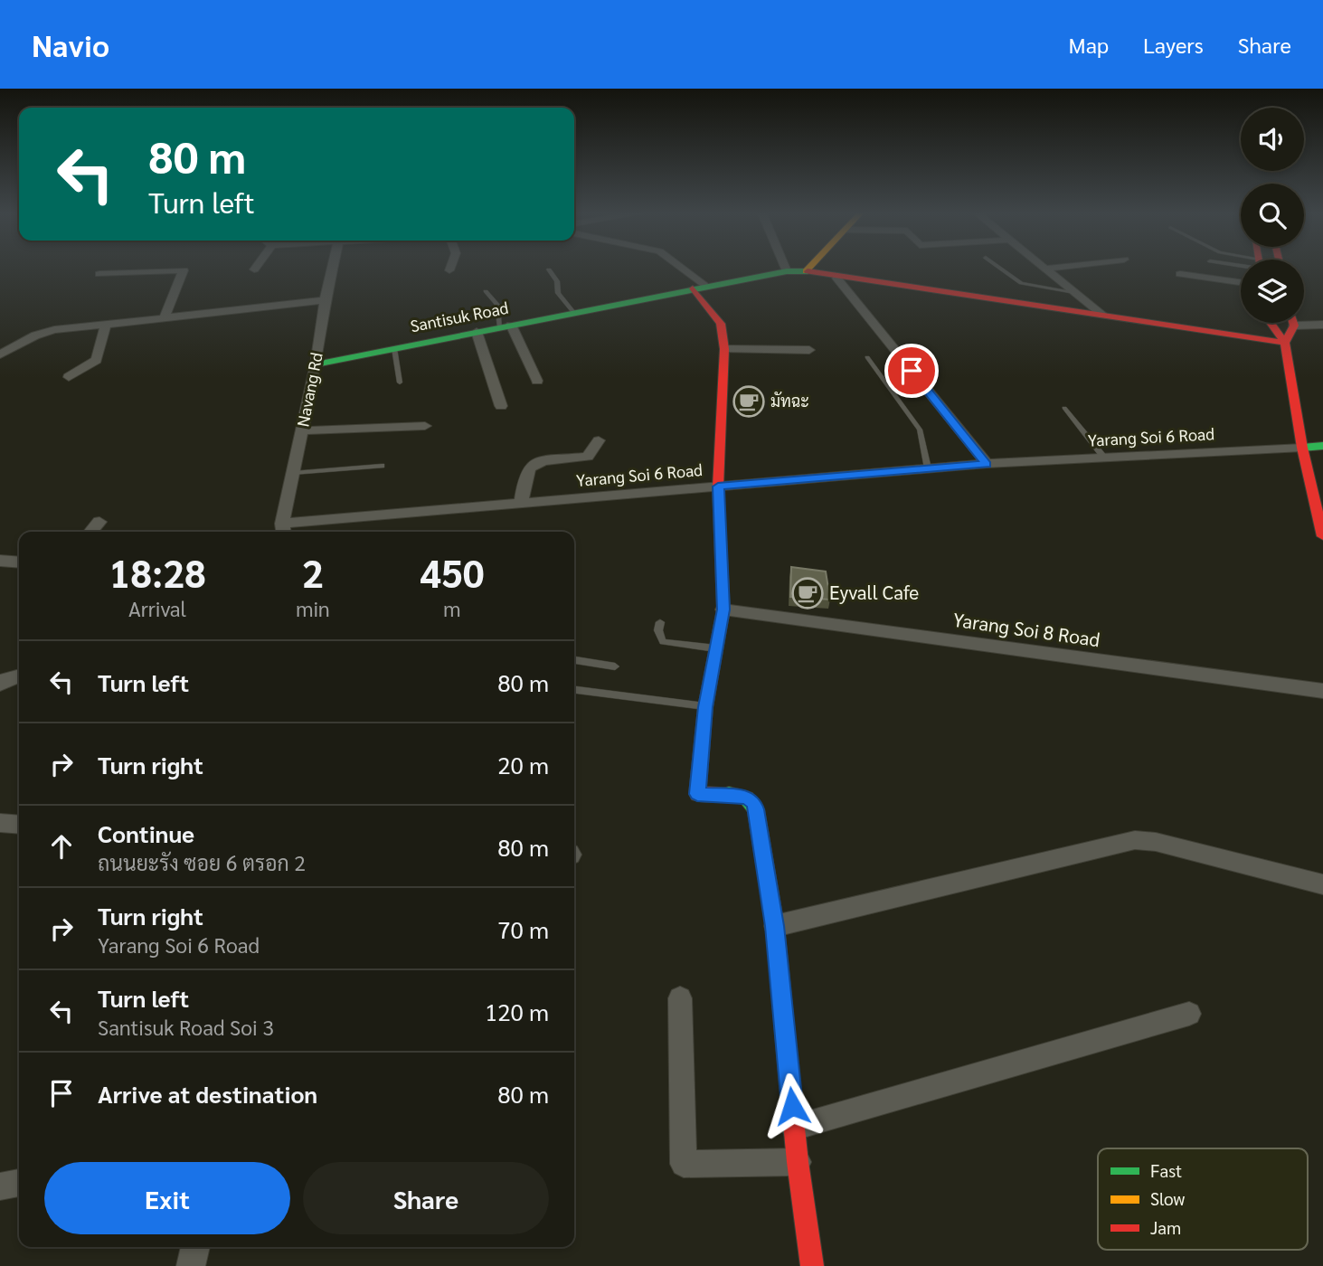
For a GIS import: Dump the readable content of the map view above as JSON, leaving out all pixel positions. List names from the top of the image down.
{
  "streets": {
    "street": [
      "Santisuk Road",
      "Navang Rd",
      "Yarang Soi 6 Road",
      "Yarang Soi 8 Road"
    ]
  },
  "crossings": [
    ["Santisuk Road", "Navang Rd"],
    ["Navang Rd", "Yarang Soi 6 Road"]
  ],
  "places": {
    "cafe": ["มัทฉะ", "Eyvall Cafe"]
  },
  "legend": ["Fast", "Slow", "Jam"],
  "page": {
    "header": "Navio",
    "nav": ["Map", "Layers", "Share"],
    "turn": ["80 m", "Turn left"],
    "eta": [
      "18:28",
      "Arrival",
      "2",
      "min",
      "450",
      "m"
    ],
    "list": [
      {
        "name": "Turn left",
        "value": "80 m"
      },
      {
        "name": "Turn right",
        "value": "20 m"
      },
      {
        "name": "Continue",
        "note": "ถนนยะรัง ซอย 6 ตรอก 2",
        "value": "80 m"
      },
      {
        "name": "Turn right",
        "note": "Yarang Soi 6 Road",
        "value": "70 m"
      },
      {
        "name": "Turn left",
        "note": "Santisuk Road Soi 3",
        "value": "120 m"
      },
      {
        "name": "Arrive at destination",
        "value": "80 m"
      }
    ],
    "buttons": ["Exit", "Share"]
  }
}
